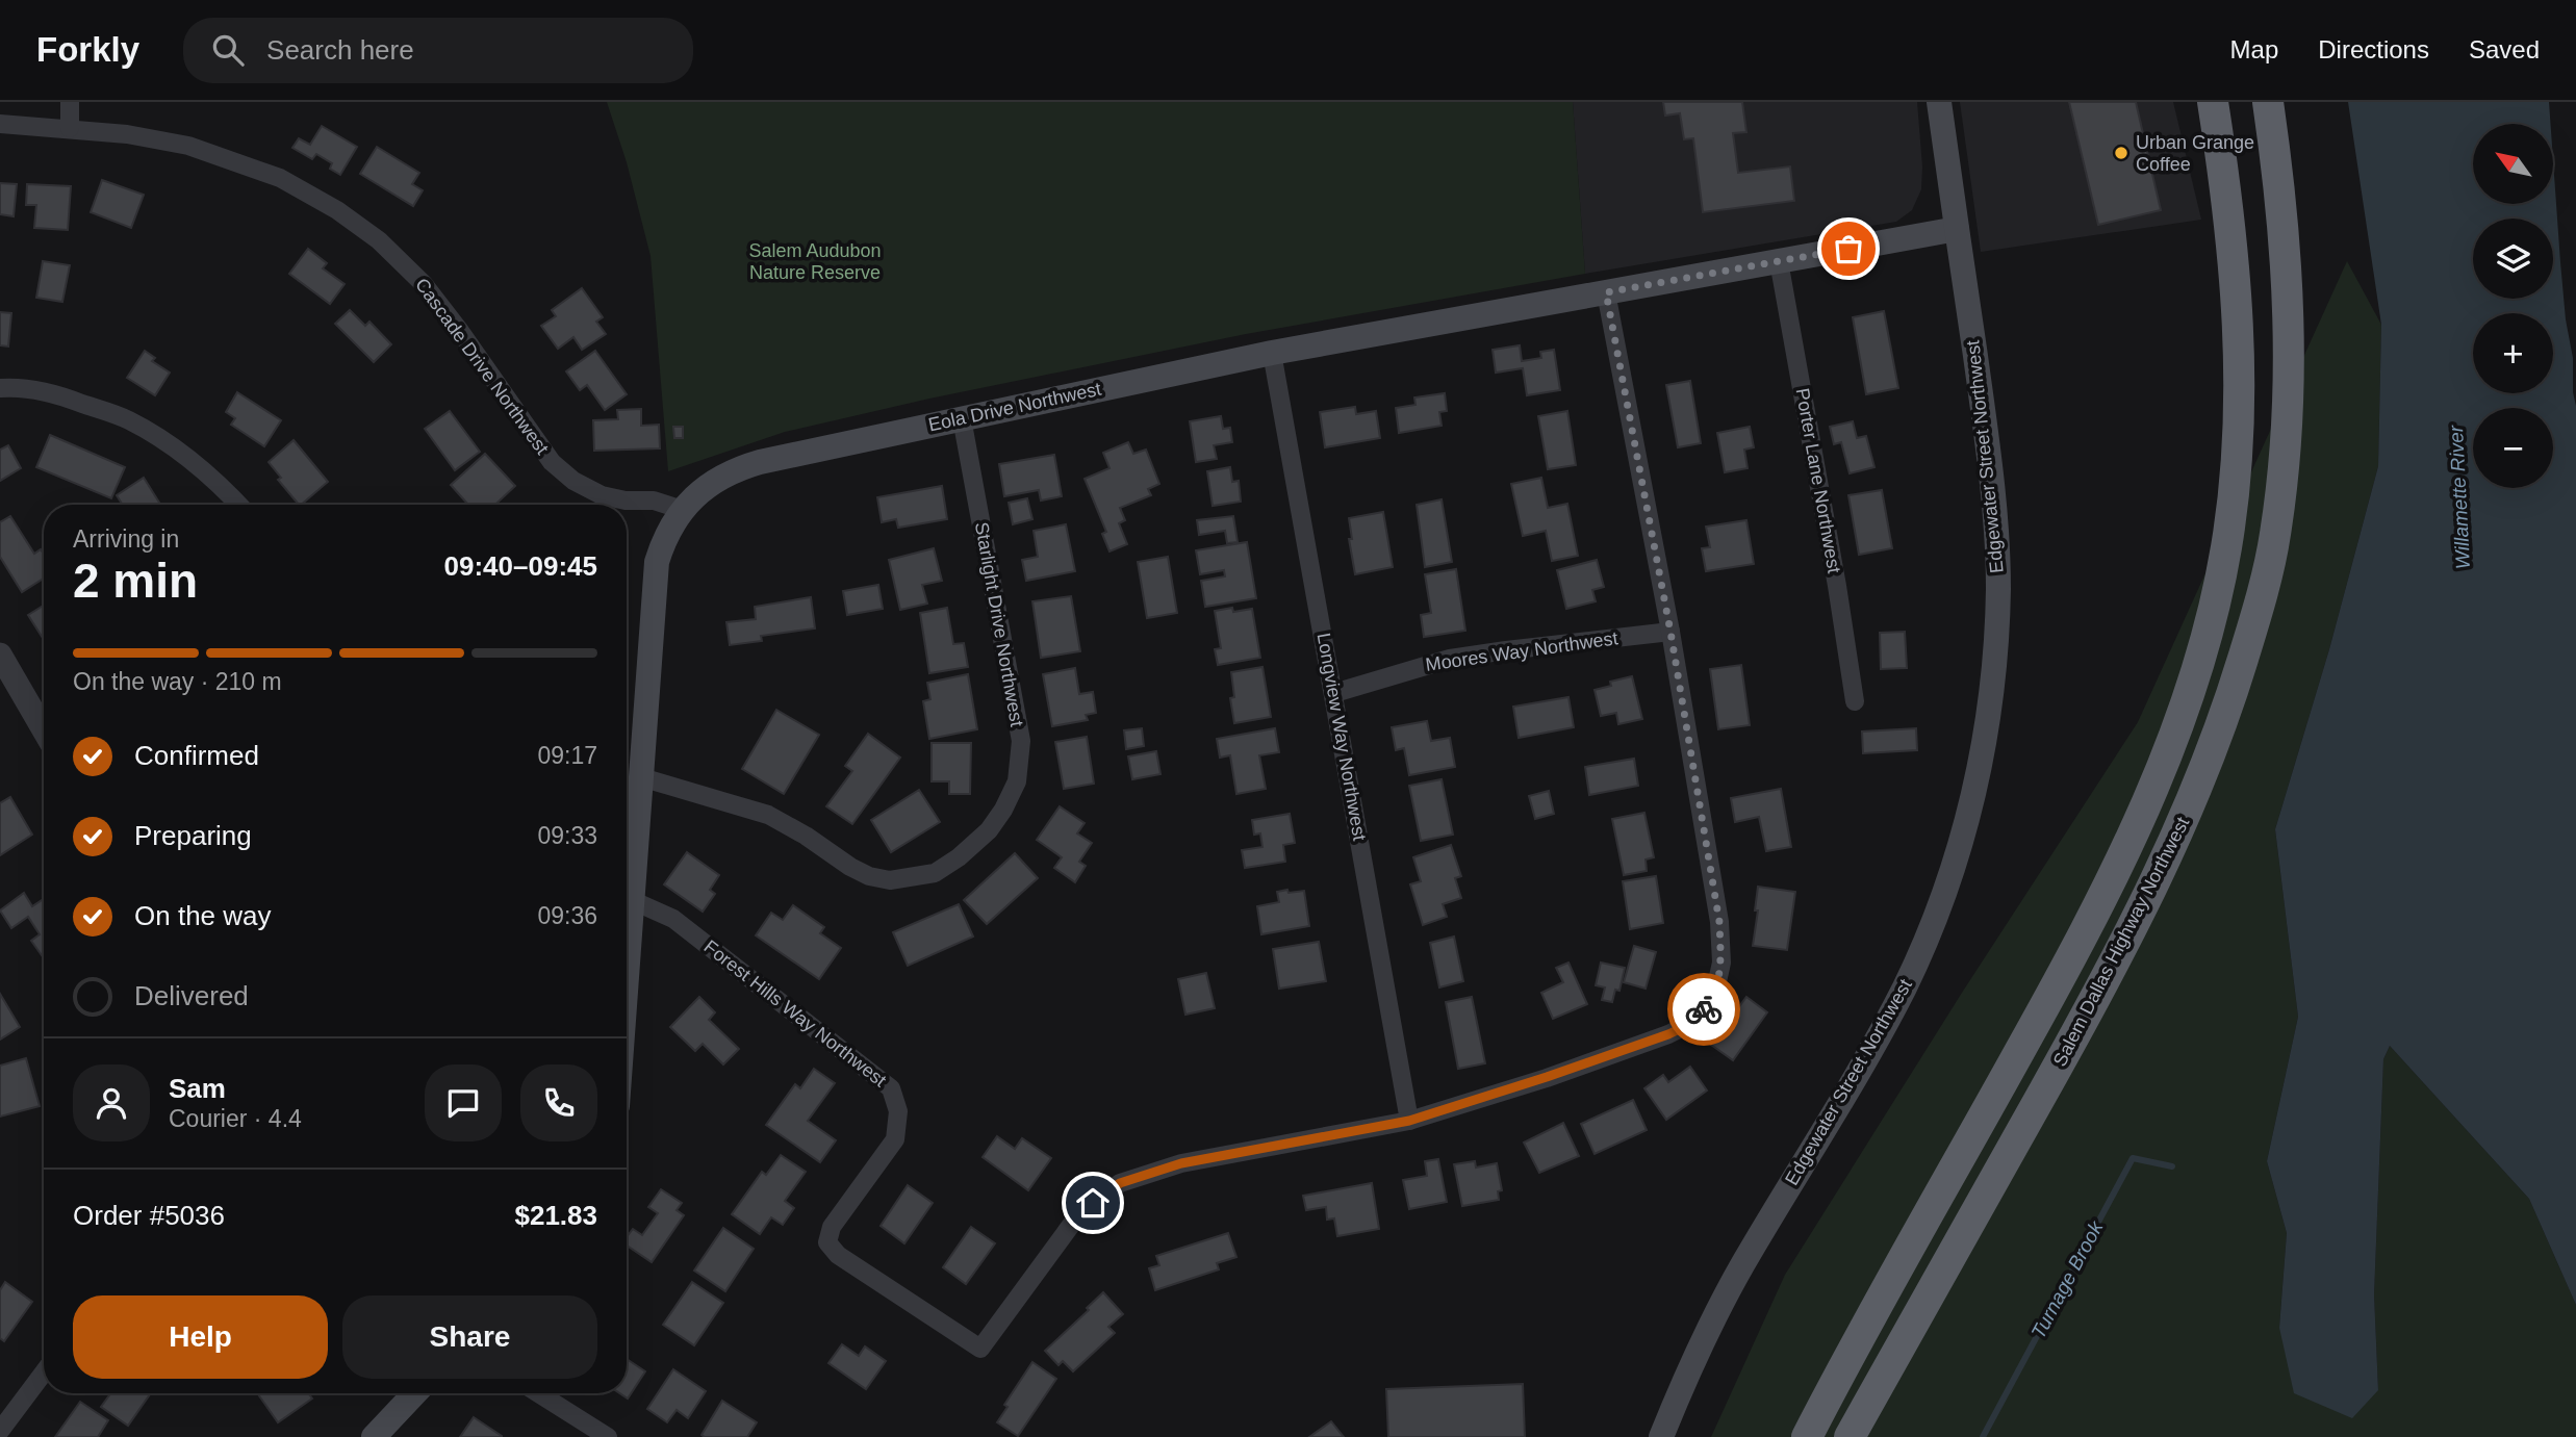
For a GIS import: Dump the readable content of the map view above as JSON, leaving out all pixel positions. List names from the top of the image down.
{
  "streets": {
    "highway": ["Salem Dallas Highway Northwest"],
    "main road": ["Eola Drive Northwest", "Edgewater Street Northwest"],
    "street": [
      "Cascade Drive Northwest",
      "Porter Lane Northwest",
      "Starlight Drive Northwest",
      "Moores Way Northwest",
      "Longview Way Northwest",
      "Forest Hills Way Northwest"
    ]
  },
  "crossings": [
    ["Cascade Drive Northwest", "Eola Drive Northwest"],
    ["Eola Drive Northwest", "Edgewater Street Northwest"],
    ["Eola Drive Northwest", "Porter Lane Northwest"],
    ["Eola Drive Northwest", "Starlight Drive Northwest"],
    ["Eola Drive Northwest", "Longview Way Northwest"],
    ["Eola Drive Northwest", "Forest Hills Way Northwest"],
    ["Moores Way Northwest", "Longview Way Northwest"],
    ["Moores Way Northwest", "Forest Hills Way Northwest"],
    ["Longview Way Northwest", "Forest Hills Way Northwest"]
  ],
  "water": ["Willamette River", "Turnage Brook"],
  "parks": ["Salem Audubon Nature Reserve"],
  "places": ["Urban Grange Coffee"],
  "north": "top left",
  "page": {
    "header": "Forkly",
    "search": "Search here",
    "nav": ["Map", "Directions", "Saved"],
    "map_buttons": ["+", "−"],
    "heading": ["2 min", "Arriving in", "09:40–09:45"],
    "panel": [
      "Sam",
      "Courier · 4.4",
      "Order #5036",
      "$21.83"
    ],
    "bar": "On the way · 210 m",
    "list": [
      ["Confirmed", "09:17"],
      ["Preparing", "09:33"],
      ["On the way", "09:36"],
      "Delivered"
    ],
    "buttons": ["Help", "Share"]
  }
}
